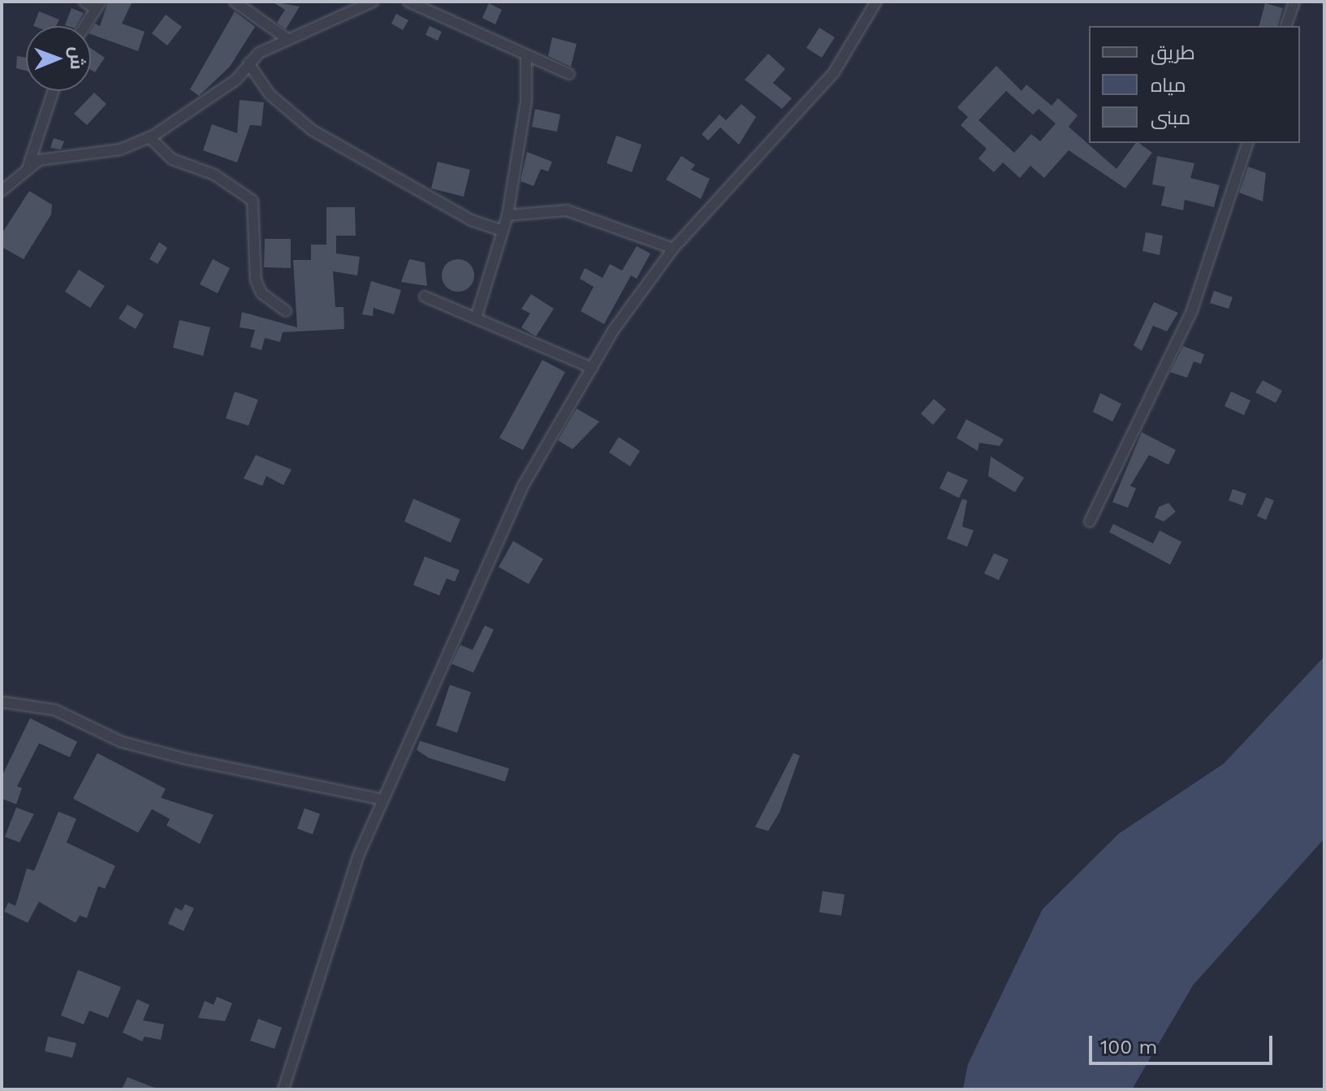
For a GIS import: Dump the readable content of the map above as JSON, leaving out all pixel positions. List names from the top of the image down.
{
  "legend": ["طريق", "مياه", "مبنى"],
  "scale_bar": "100 m",
  "north": "right"
}
